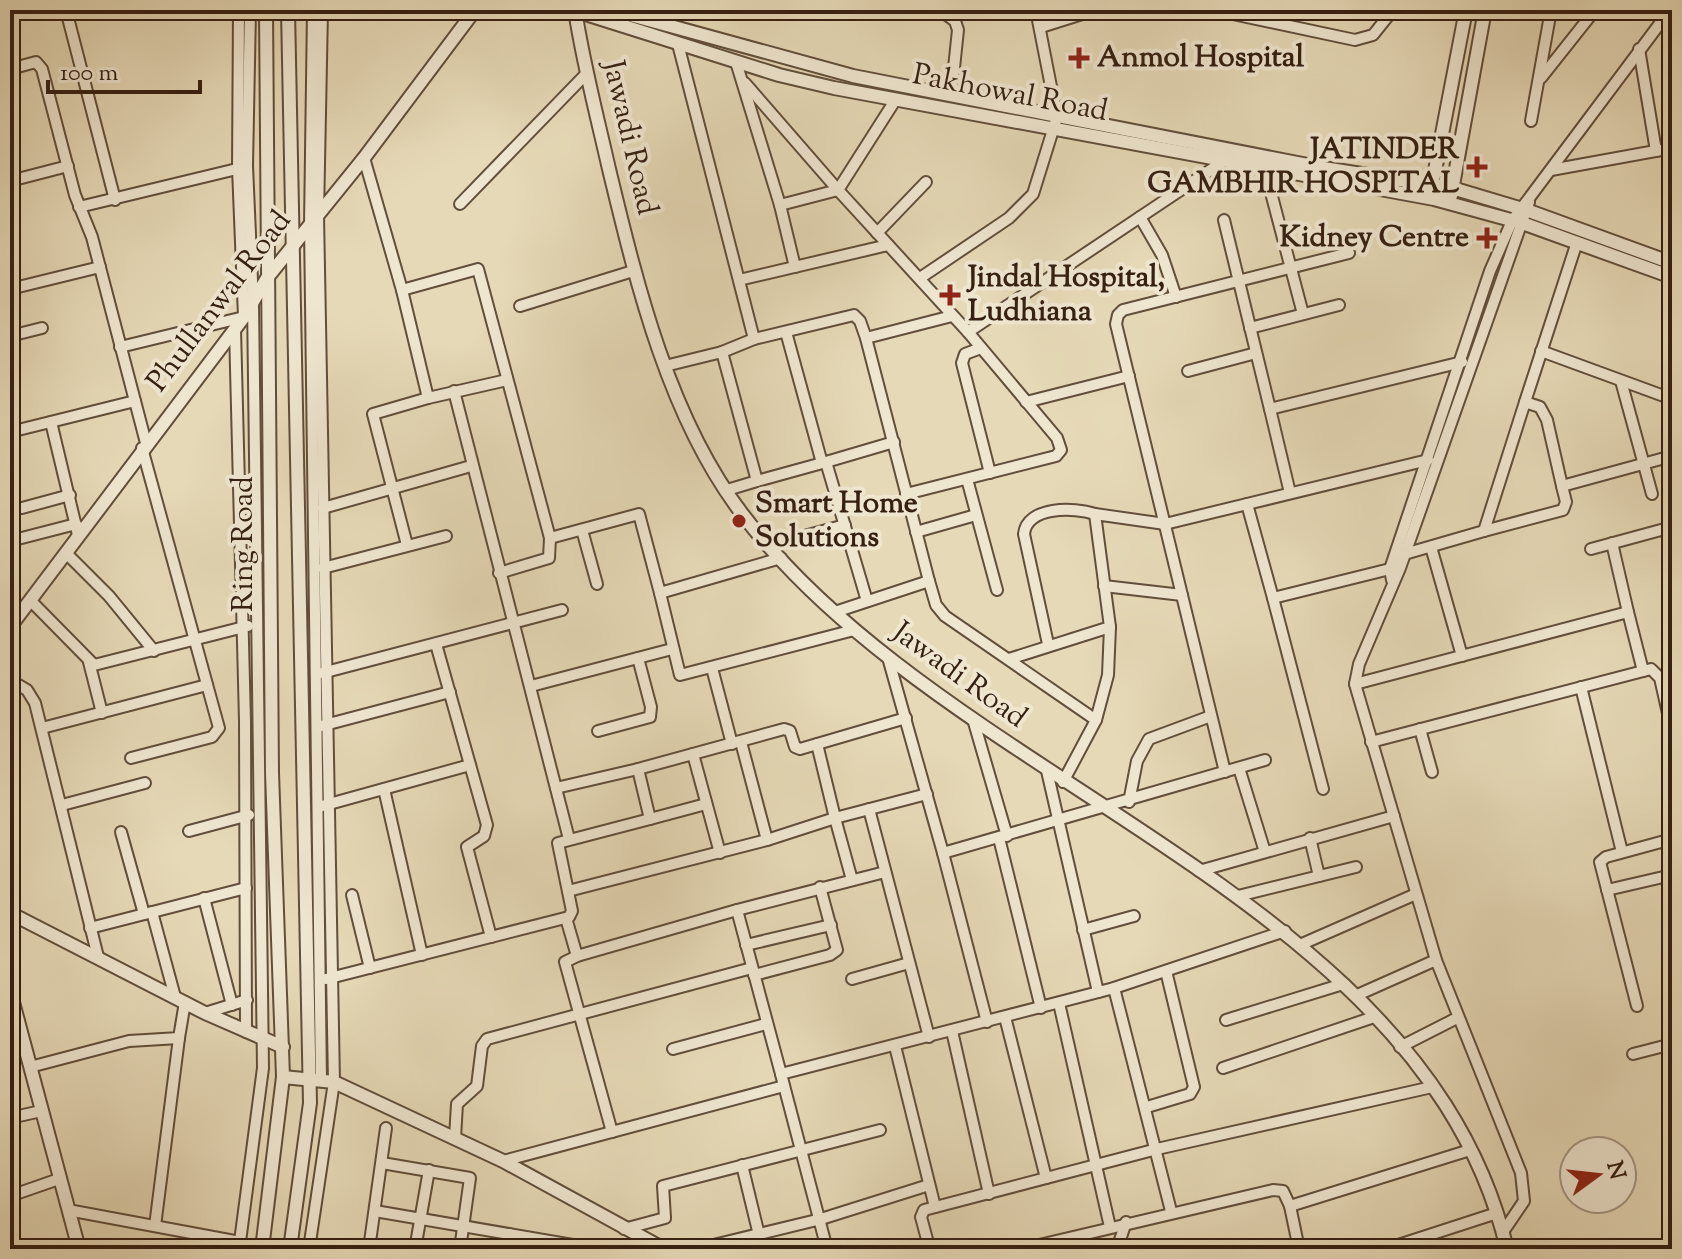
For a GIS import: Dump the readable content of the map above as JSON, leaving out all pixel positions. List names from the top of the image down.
{
  "streets": {
    "street": [
      "Pakhowal Road",
      "Jawadi Road",
      "Phullanwal Road",
      "Ring Road"
    ]
  },
  "crossings": [
    ["Pakhowal Road", "Jawadi Road"],
    ["Phullanwal Road", "Ring Road"]
  ],
  "places": {
    "health": [
      "Anmol Hospital",
      "JATINDER GAMBHIR HOSPITAL",
      "Kidney Centre",
      "Jindal Hospital, Ludhiana"
    ],
    "other": ["Smart Home Solutions"]
  },
  "scale_bar": "100 m",
  "north": "right"
}
